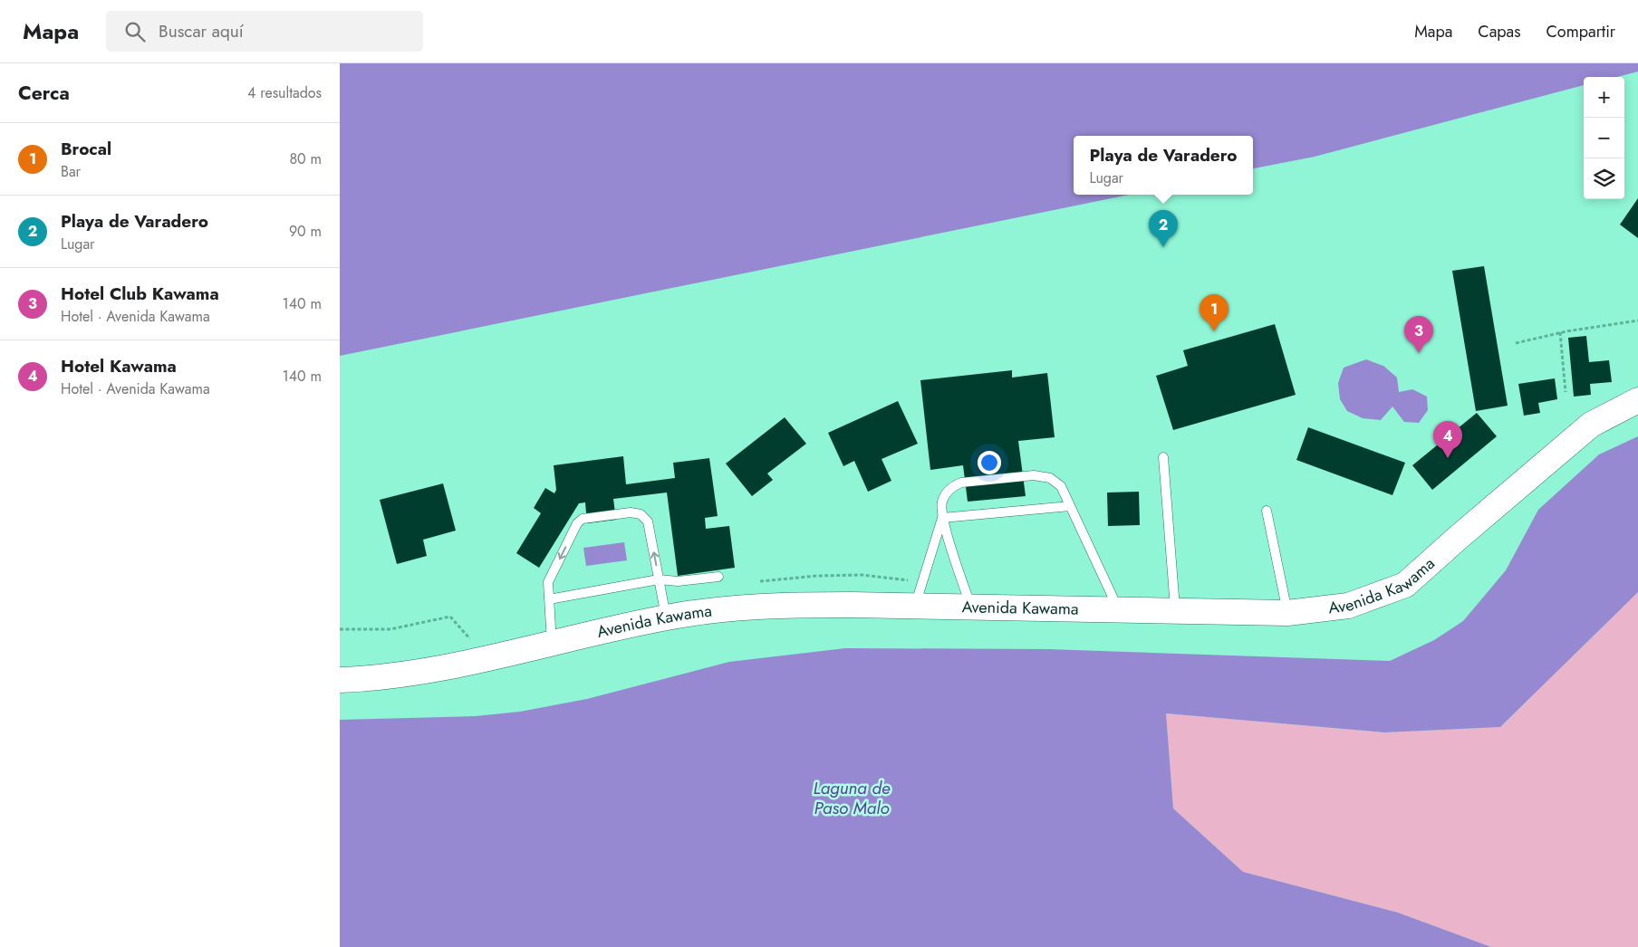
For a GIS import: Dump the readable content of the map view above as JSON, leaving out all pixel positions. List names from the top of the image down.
{
  "streets": {
    "main road": ["Avenida Kawama"]
  },
  "water": ["Laguna de Paso Malo"],
  "page": {
    "header": "Mapa",
    "search": "Buscar aquí",
    "nav": ["Mapa", "Capas", "Compartir"],
    "heading": ["Cerca", "4 resultados"],
    "map_buttons": ["+", "−"],
    "list": [
      {
        "mark": "1",
        "name": "Brocal",
        "note": "Bar",
        "value": "80 m"
      },
      {
        "mark": "2",
        "name": "Playa de Varadero",
        "note": "Lugar",
        "value": "90 m"
      },
      {
        "mark": "3",
        "name": "Hotel Club Kawama",
        "note": "Hotel · Avenida Kawama",
        "value": "140 m"
      },
      {
        "mark": "4",
        "name": "Hotel Kawama",
        "note": "Hotel · Avenida Kawama",
        "value": "140 m"
      }
    ],
    "popup": ["Playa de Varadero", "Lugar"],
    "pins": [
      "2",
      "1",
      "3",
      "4"
    ]
  }
}
